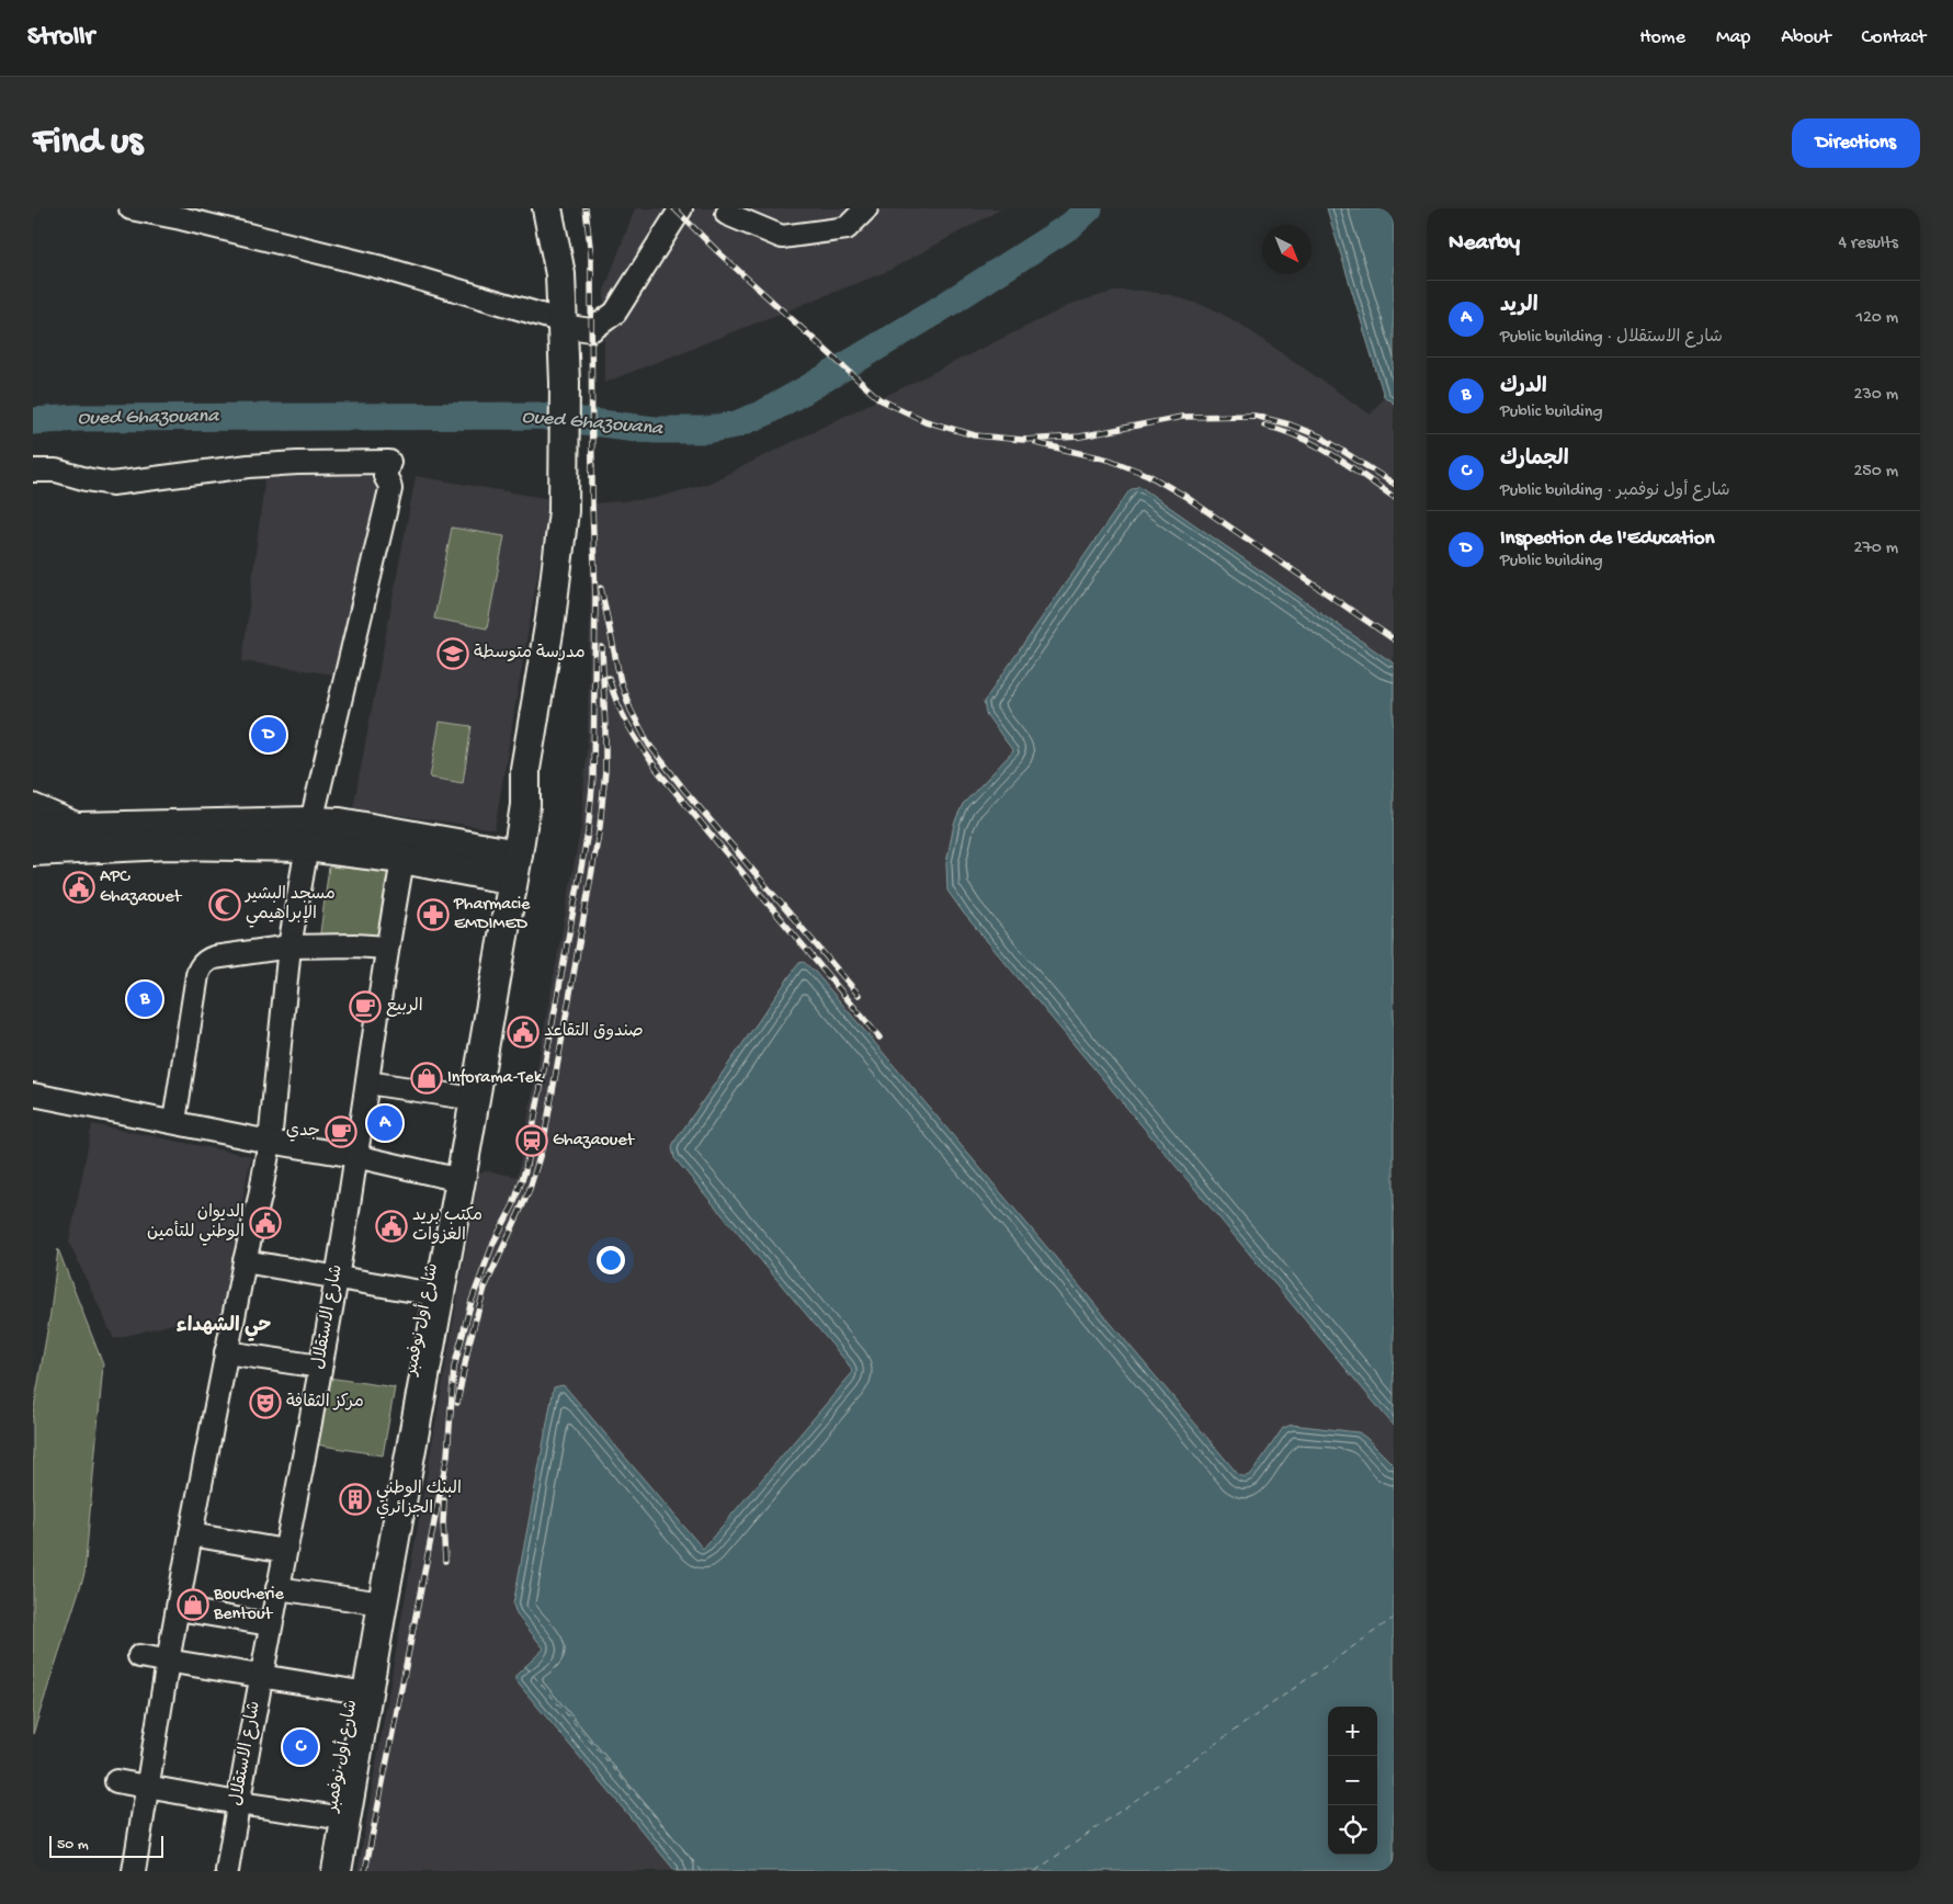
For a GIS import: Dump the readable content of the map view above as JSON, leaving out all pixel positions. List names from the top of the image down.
{
  "streets": {
    "main road": ["شارع أول نوفمبر"],
    "street": ["شارع الاستقلال"]
  },
  "districts": ["حي الشهداء"],
  "water": ["Oued Ghazouana"],
  "places": {
    "school or university": ["مدرسة متوسطة"],
    "public building": [
      "APC Ghazaouet",
      "صندوق التقاعد",
      "الديوان الوطني للتأمين",
      "مكتب بريد الغزوات"
    ],
    "mosque": ["مسجد البشير الإبراهيمي"],
    "pharmacy": ["Pharmacie EMDIMED"],
    "cafe": ["الربيع", "جدي"],
    "shop": ["Inforama-Tek", "Boucherie Bentout"],
    "station": ["Ghazaouet"],
    "theatre": ["مركز الثقافة"],
    "building": ["البنك الوطني الجزائري"]
  },
  "scale_bar": "50 m",
  "north": "bottom right",
  "page": {
    "header": "Strollr",
    "nav": [
      "Home",
      "Map",
      "About",
      "Contact"
    ],
    "buttons": "Directions",
    "title": "Find us",
    "heading": ["Nearby", "4 results"],
    "list": [
      {
        "mark": "A",
        "name": "الريد",
        "note": "Public building · شارع الاستقلال",
        "value": "120 m"
      },
      {
        "mark": "B",
        "name": "الدرك",
        "note": "Public building",
        "value": "230 m"
      },
      {
        "mark": "C",
        "name": "الجمارك",
        "note": "Public building · شارع أول نوفمبر",
        "value": "250 m"
      },
      {
        "mark": "D",
        "name": "Inspection de l'Education",
        "note": "Public building",
        "value": "270 m"
      }
    ],
    "pins": [
      "D",
      "B",
      "A",
      "C"
    ],
    "map_buttons": ["+", "−"],
    "scale": "50 m"
  }
}
